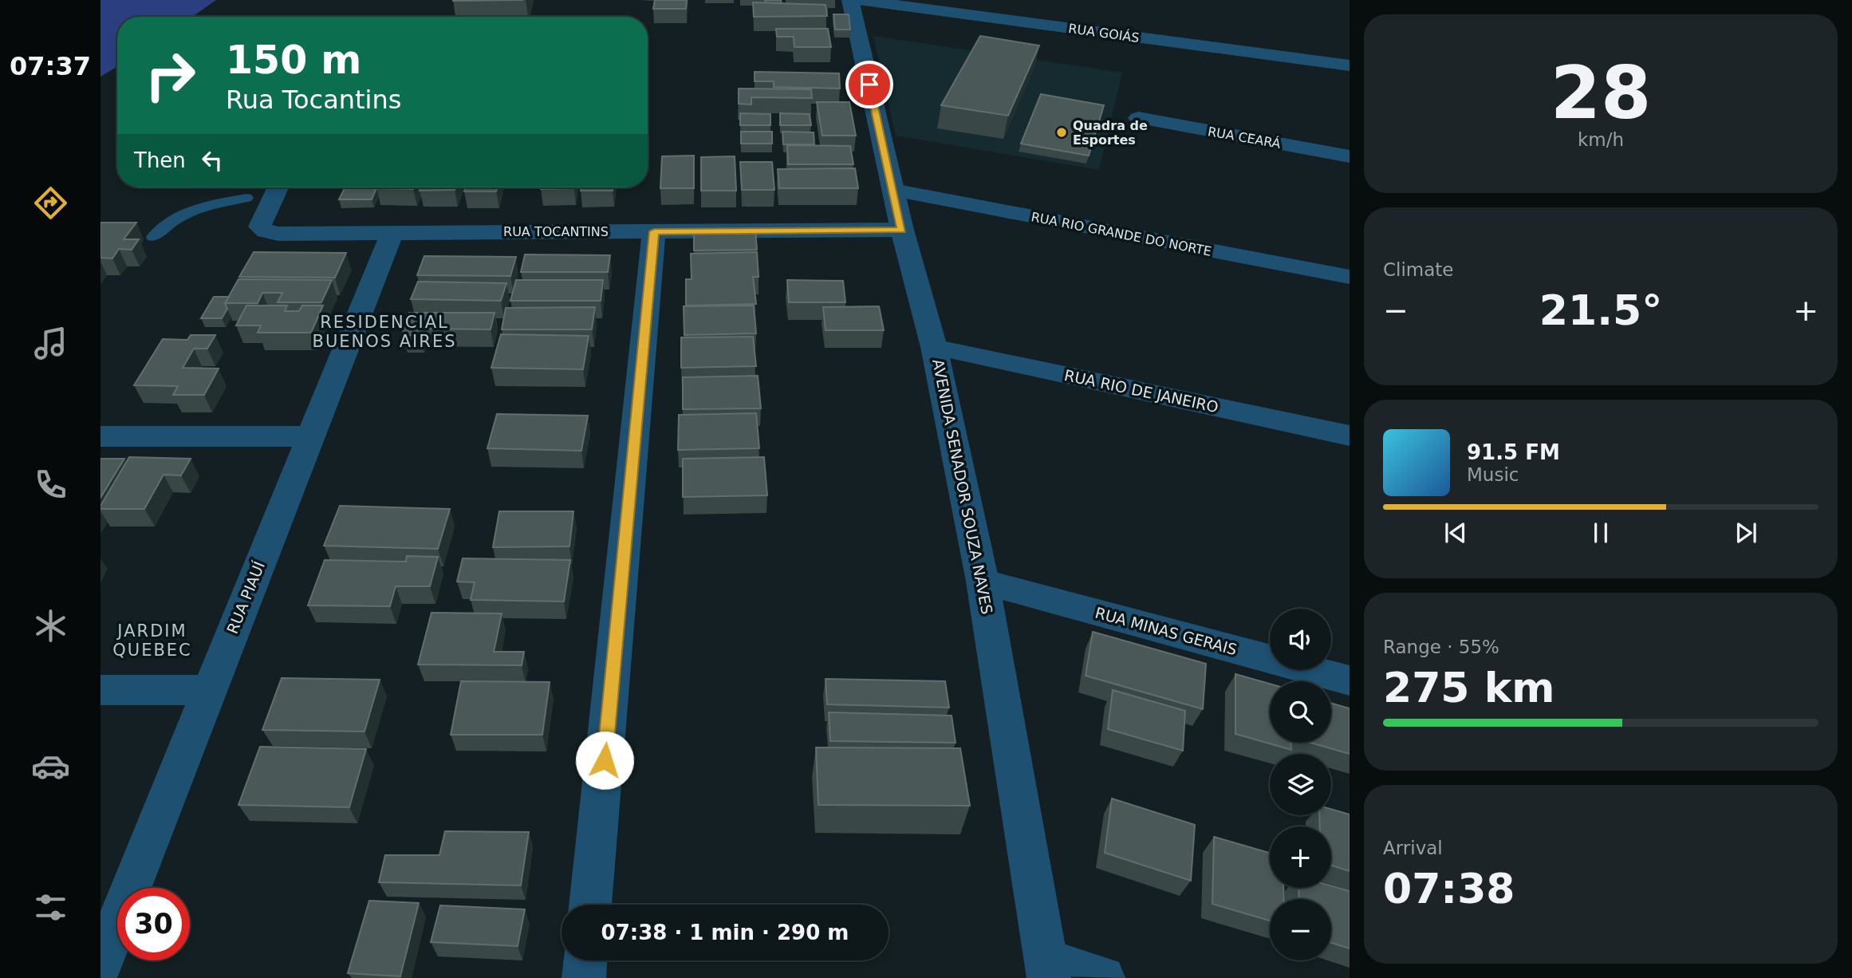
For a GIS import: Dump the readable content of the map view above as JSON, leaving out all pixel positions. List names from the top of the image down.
{
  "streets": {
    "street": [
      "RUA GOIÁS",
      "RUA CEARÁ",
      "RUA TOCANTINS",
      "RUA RIO GRANDE DO NORTE",
      "RUA RIO DE JANEIRO",
      "AVENIDA SENADOR SOUZA NAVES",
      "RUA PIAUÍ",
      "RUA MINAS GERAIS"
    ]
  },
  "crossings": [
    ["RUA TOCANTINS", "AVENIDA SENADOR SOUZA NAVES"],
    ["RUA TOCANTINS", "RUA PIAUÍ"],
    ["RUA RIO GRANDE DO NORTE", "AVENIDA SENADOR SOUZA NAVES"],
    ["RUA RIO DE JANEIRO", "AVENIDA SENADOR SOUZA NAVES"],
    ["AVENIDA SENADOR SOUZA NAVES", "RUA MINAS GERAIS"]
  ],
  "districts": ["RESIDENCIAL BUENOS AIRES", "JARDIM QUEBEC"],
  "places": ["Quadra de Esportes"],
  "page": {
    "tabs": "07:37",
    "tile": [
      ["28", "km/h"],
      "Climate",
      ["Range · 55%", "275 km"],
      ["Arrival", "07:38"]
    ],
    "turn": ["150 m", "Rua Tocantins"],
    "then": "Then",
    "heat": ["−", "21.5°", "+"],
    "song": ["91.5 FM", "Music"],
    "map_buttons": ["+", "−"],
    "limit": "30",
    "trip": "07:38 · 1 min · 290 m"
  }
}
